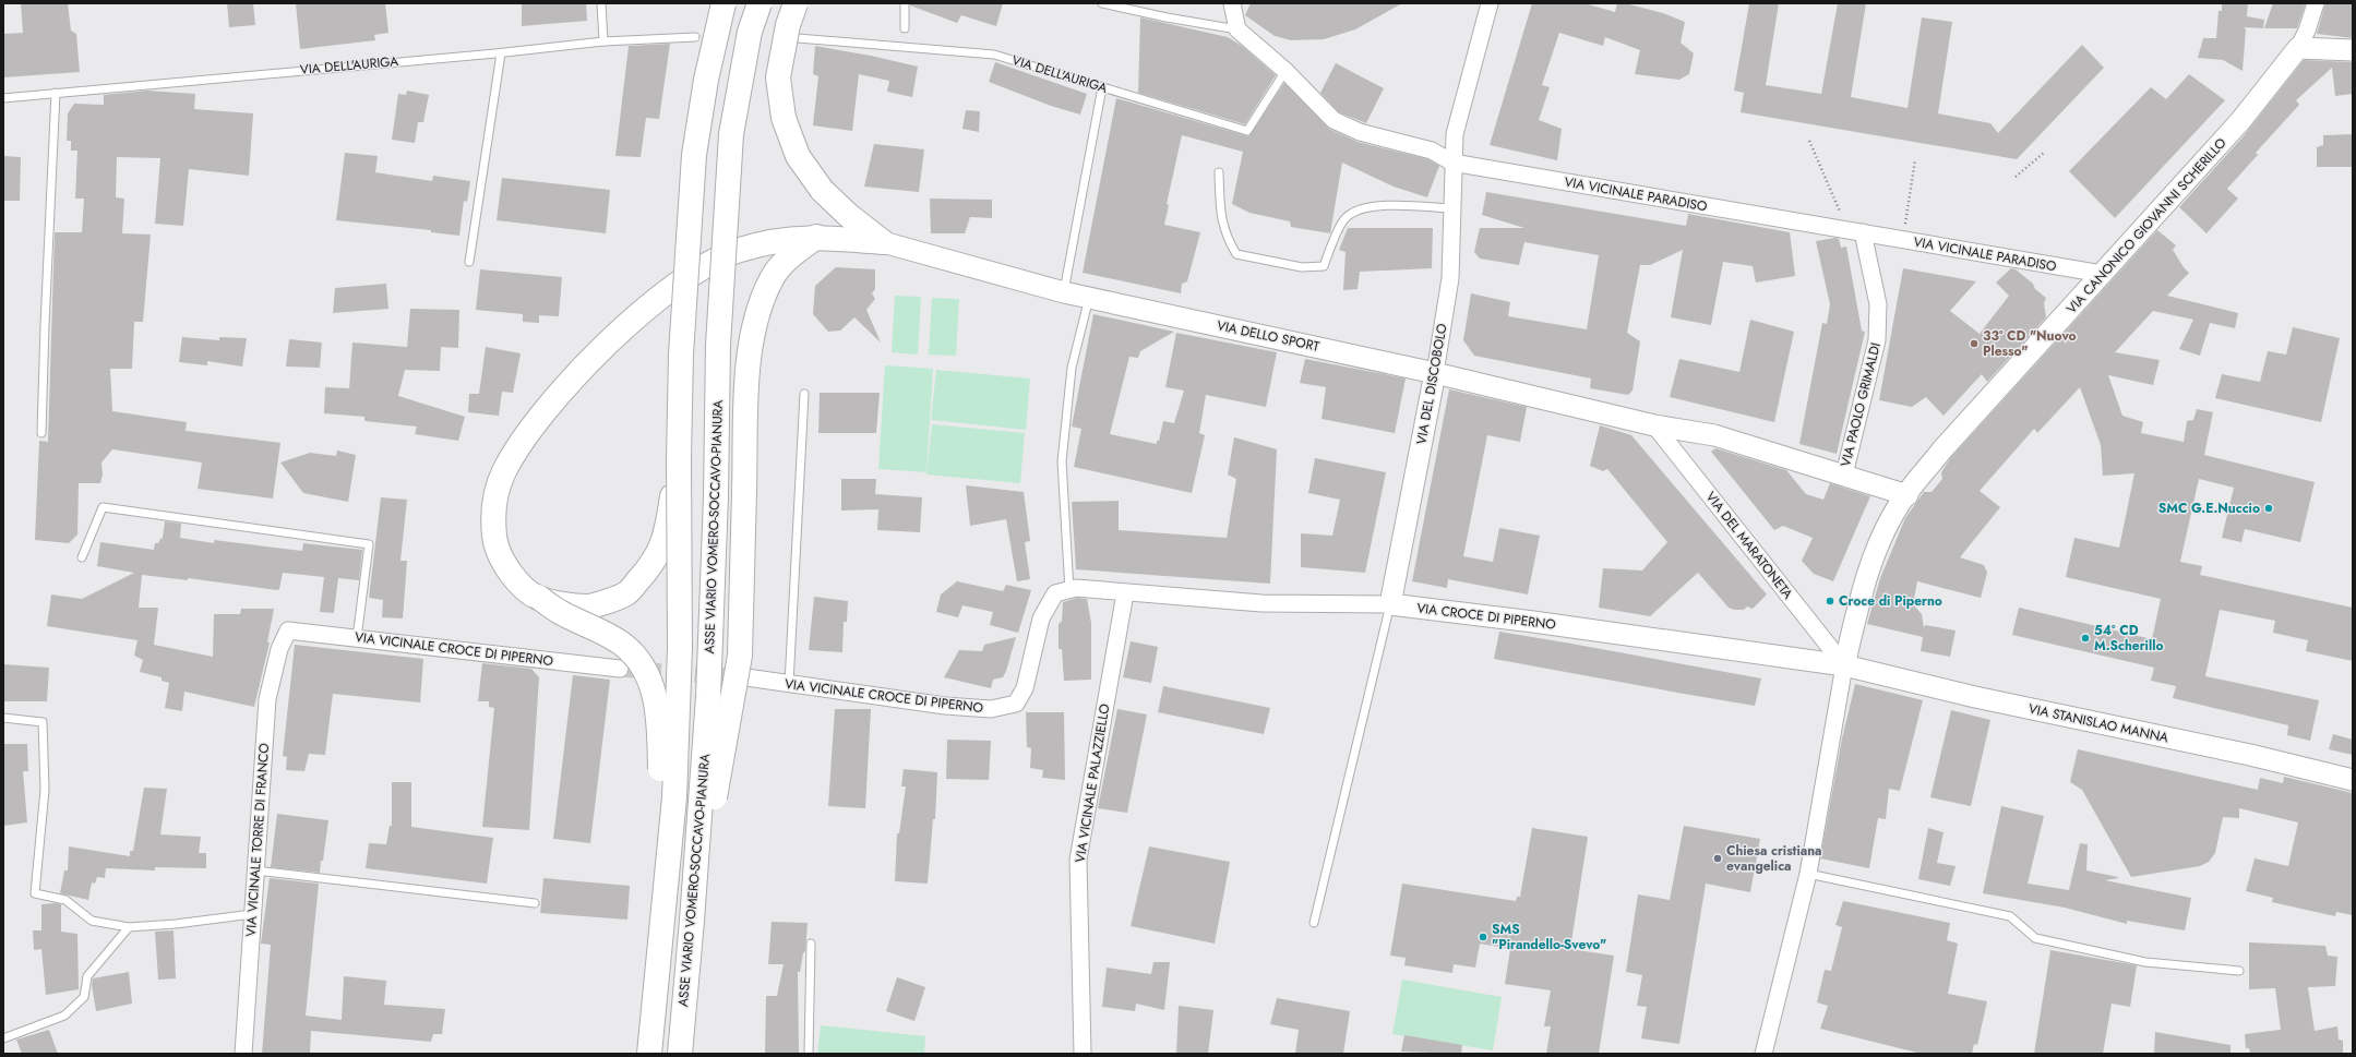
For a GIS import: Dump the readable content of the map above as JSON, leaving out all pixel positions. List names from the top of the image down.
{
  "streets": {
    "highway": ["ASSE VIARIO VOMERO-SOCCAVO-PIANURA"],
    "street": [
      "VIA VICINALE PARADISO",
      "VIA CANONICO GIOVANNI SCHERILLO",
      "VIA DELLO SPORT",
      "VIA DEL DISCOBOLO",
      "VIA PAOLO GRIMALDI",
      "VIA DEL MARATONETA",
      "VIA CROCE DI PIPERNO",
      "VIA VICINALE CROCE DI PIPERNO",
      "VIA STANISLAO MANNA",
      "VIA VICINALE PALAZZIELLO",
      "VIA VICINALE TORRE DI FRANCO"
    ],
    "lane": ["VIA DELL'AURIGA"]
  },
  "crossings": [
    ["VIA DELL'AURIGA", "VIA VICINALE PARADISO"],
    ["VIA VICINALE PARADISO", "VIA CANONICO GIOVANNI SCHERILLO"],
    ["VIA VICINALE PARADISO", "VIA DEL DISCOBOLO"],
    ["VIA VICINALE PARADISO", "VIA PAOLO GRIMALDI"],
    ["VIA CANONICO GIOVANNI SCHERILLO", "VIA DELLO SPORT"],
    ["VIA CANONICO GIOVANNI SCHERILLO", "VIA DEL MARATONETA"],
    ["VIA CANONICO GIOVANNI SCHERILLO", "VIA CROCE DI PIPERNO"],
    ["VIA CANONICO GIOVANNI SCHERILLO", "VIA STANISLAO MANNA"],
    ["VIA DELLO SPORT", "VIA DEL DISCOBOLO"],
    ["VIA DELLO SPORT", "VIA PAOLO GRIMALDI"],
    ["VIA DELLO SPORT", "VIA DEL MARATONETA"],
    ["VIA DEL DISCOBOLO", "VIA CROCE DI PIPERNO"],
    ["VIA DEL MARATONETA", "VIA CROCE DI PIPERNO"],
    ["VIA DEL MARATONETA", "VIA STANISLAO MANNA"],
    ["VIA CROCE DI PIPERNO", "VIA VICINALE CROCE DI PIPERNO"],
    ["VIA CROCE DI PIPERNO", "VIA STANISLAO MANNA"],
    ["VIA CROCE DI PIPERNO", "VIA VICINALE PALAZZIELLO"],
    ["VIA VICINALE CROCE DI PIPERNO", "VIA VICINALE PALAZZIELLO"],
    ["VIA VICINALE CROCE DI PIPERNO", "VIA VICINALE TORRE DI FRANCO"]
  ],
  "places": [
    "33° CD \"Nuovo Plesso\"",
    "SMC G.E.Nuccio",
    "Croce di Piperno",
    "54° CD M.Scherillo",
    "Chiesa cristiana evangelica",
    "SMS \"Pirandello-Svevo\""
  ]
}
